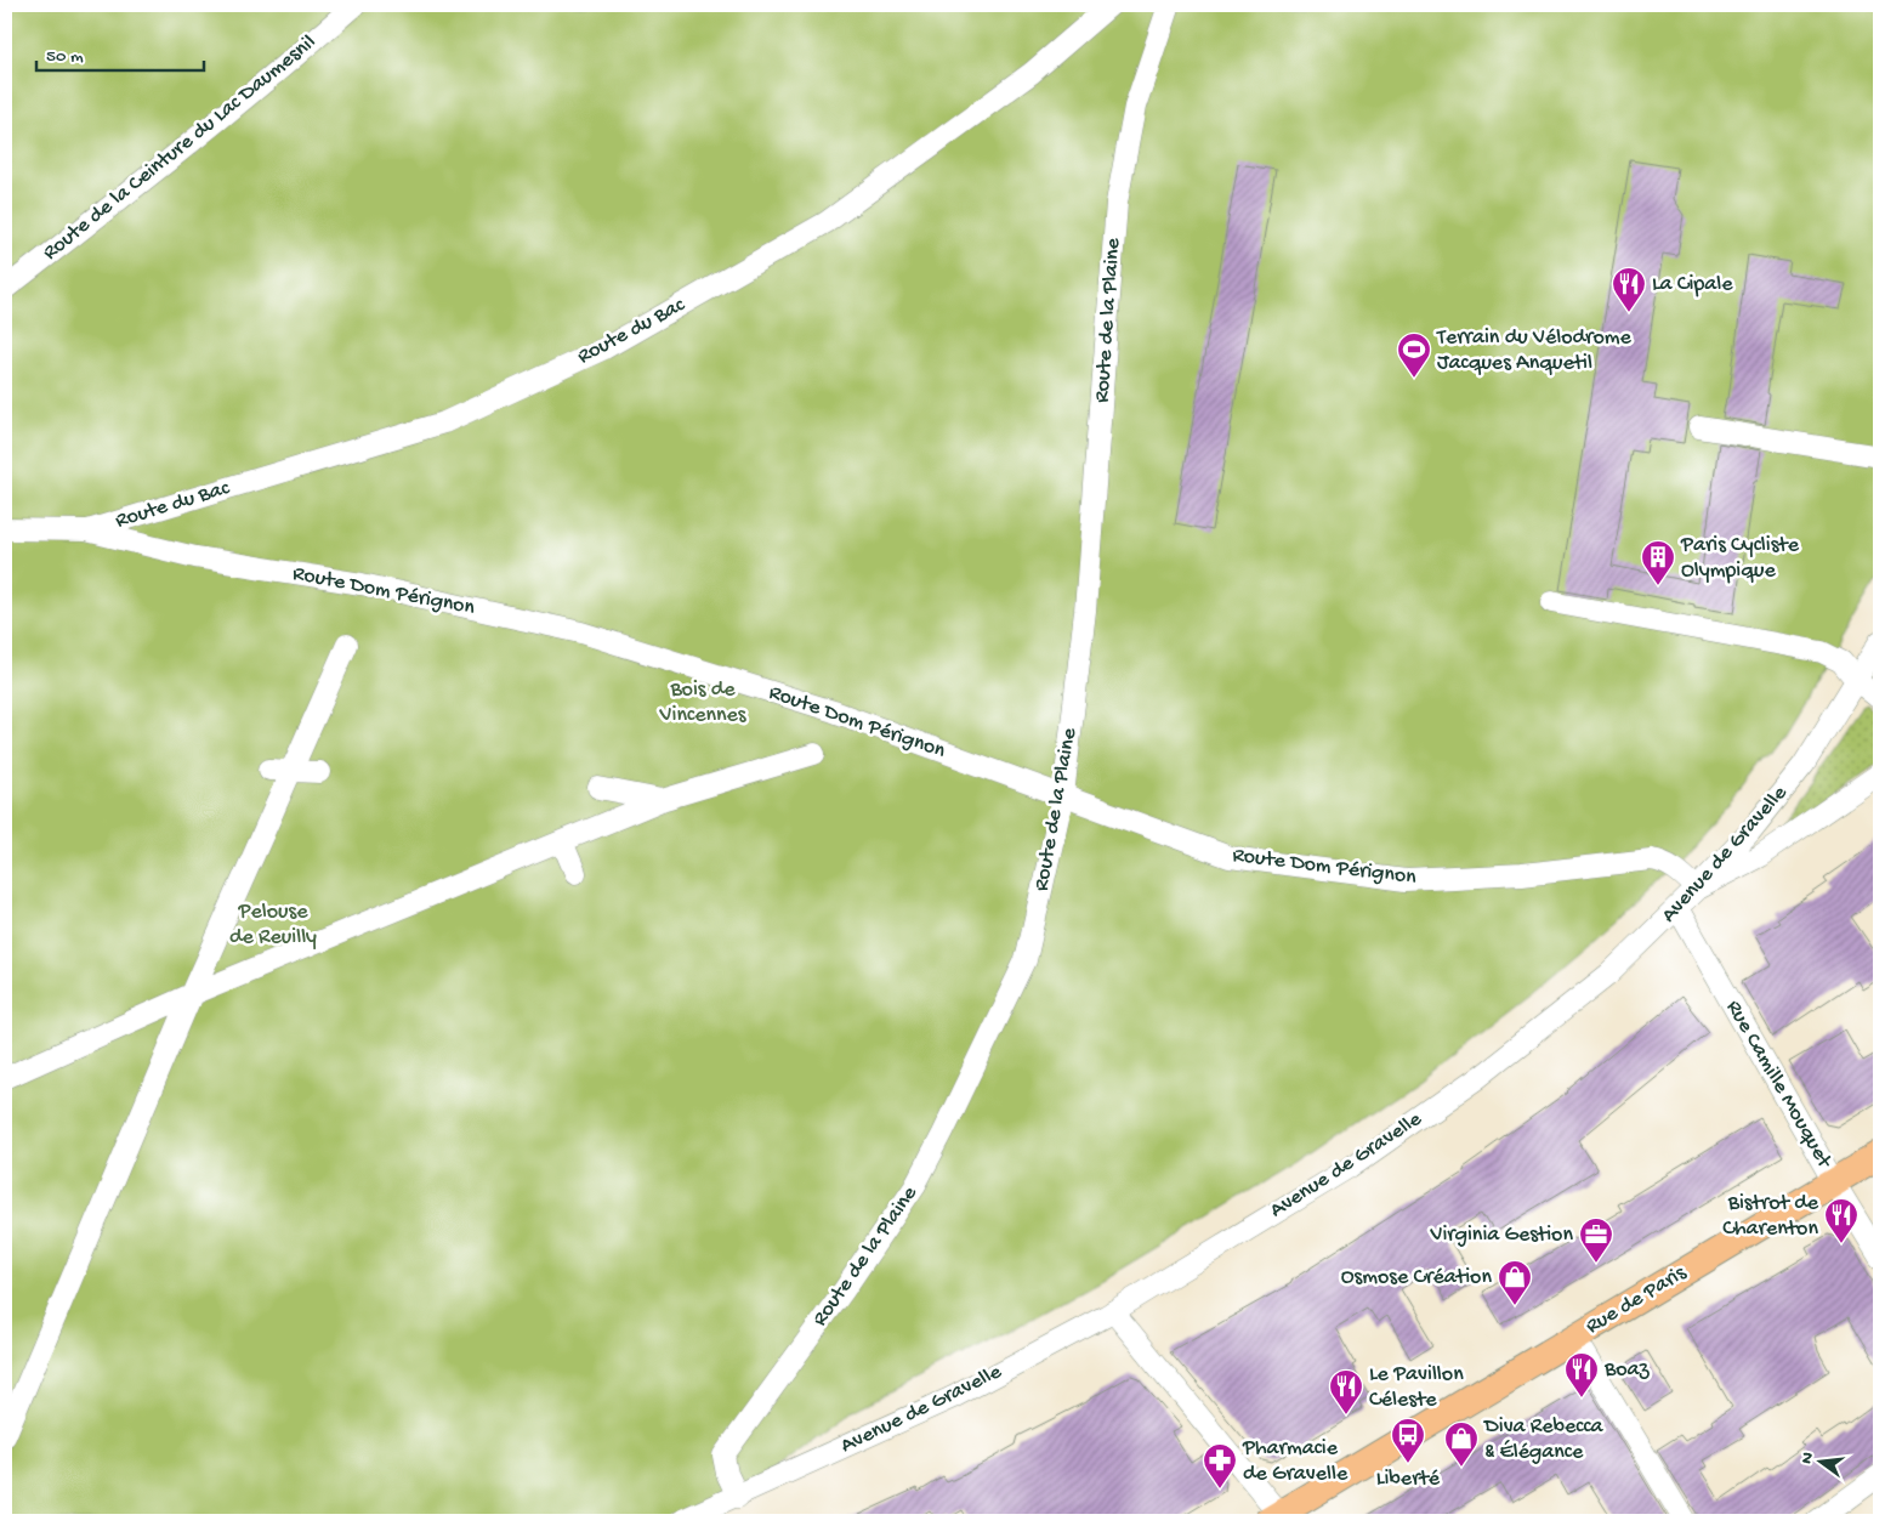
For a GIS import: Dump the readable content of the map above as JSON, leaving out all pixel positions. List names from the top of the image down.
{
  "streets": {
    "main road": ["Rue de Paris"],
    "street": [
      "Route de la Ceinture du Lac Daumesnil",
      "Route de la Plaine",
      "Route du Bac",
      "Route Dom Pérignon",
      "Avenue de Gravelle",
      "Rue Camille Mouquet"
    ]
  },
  "crossings": [
    ["Route de la Plaine", "Route Dom Pérignon"],
    ["Route de la Plaine", "Avenue de Gravelle"],
    ["Route du Bac", "Route Dom Pérignon"],
    ["Route Dom Pérignon", "Avenue de Gravelle"],
    ["Avenue de Gravelle", "Rue Camille Mouquet"],
    ["Rue Camille Mouquet", "Rue de Paris"]
  ],
  "parks": ["Bois de Vincennes", "Pelouse de Reuilly"],
  "places": {
    "restaurant": [
      "La Cipale",
      "Bistrot de Charenton",
      "Boaz",
      "Le Pavillon Céleste"
    ],
    "sports": ["Terrain du Vélodrome Jacques Anquetil"],
    "building": ["Paris Cycliste Olympique"],
    "office": ["Virginia Gestion"],
    "shop": ["Osmose Création", "Diva Rebecca & Élégance"],
    "bus stop": ["Liberté"],
    "pharmacy": ["Pharmacie de Gravelle"]
  },
  "scale_bar": "50 m",
  "north": "left"
}
